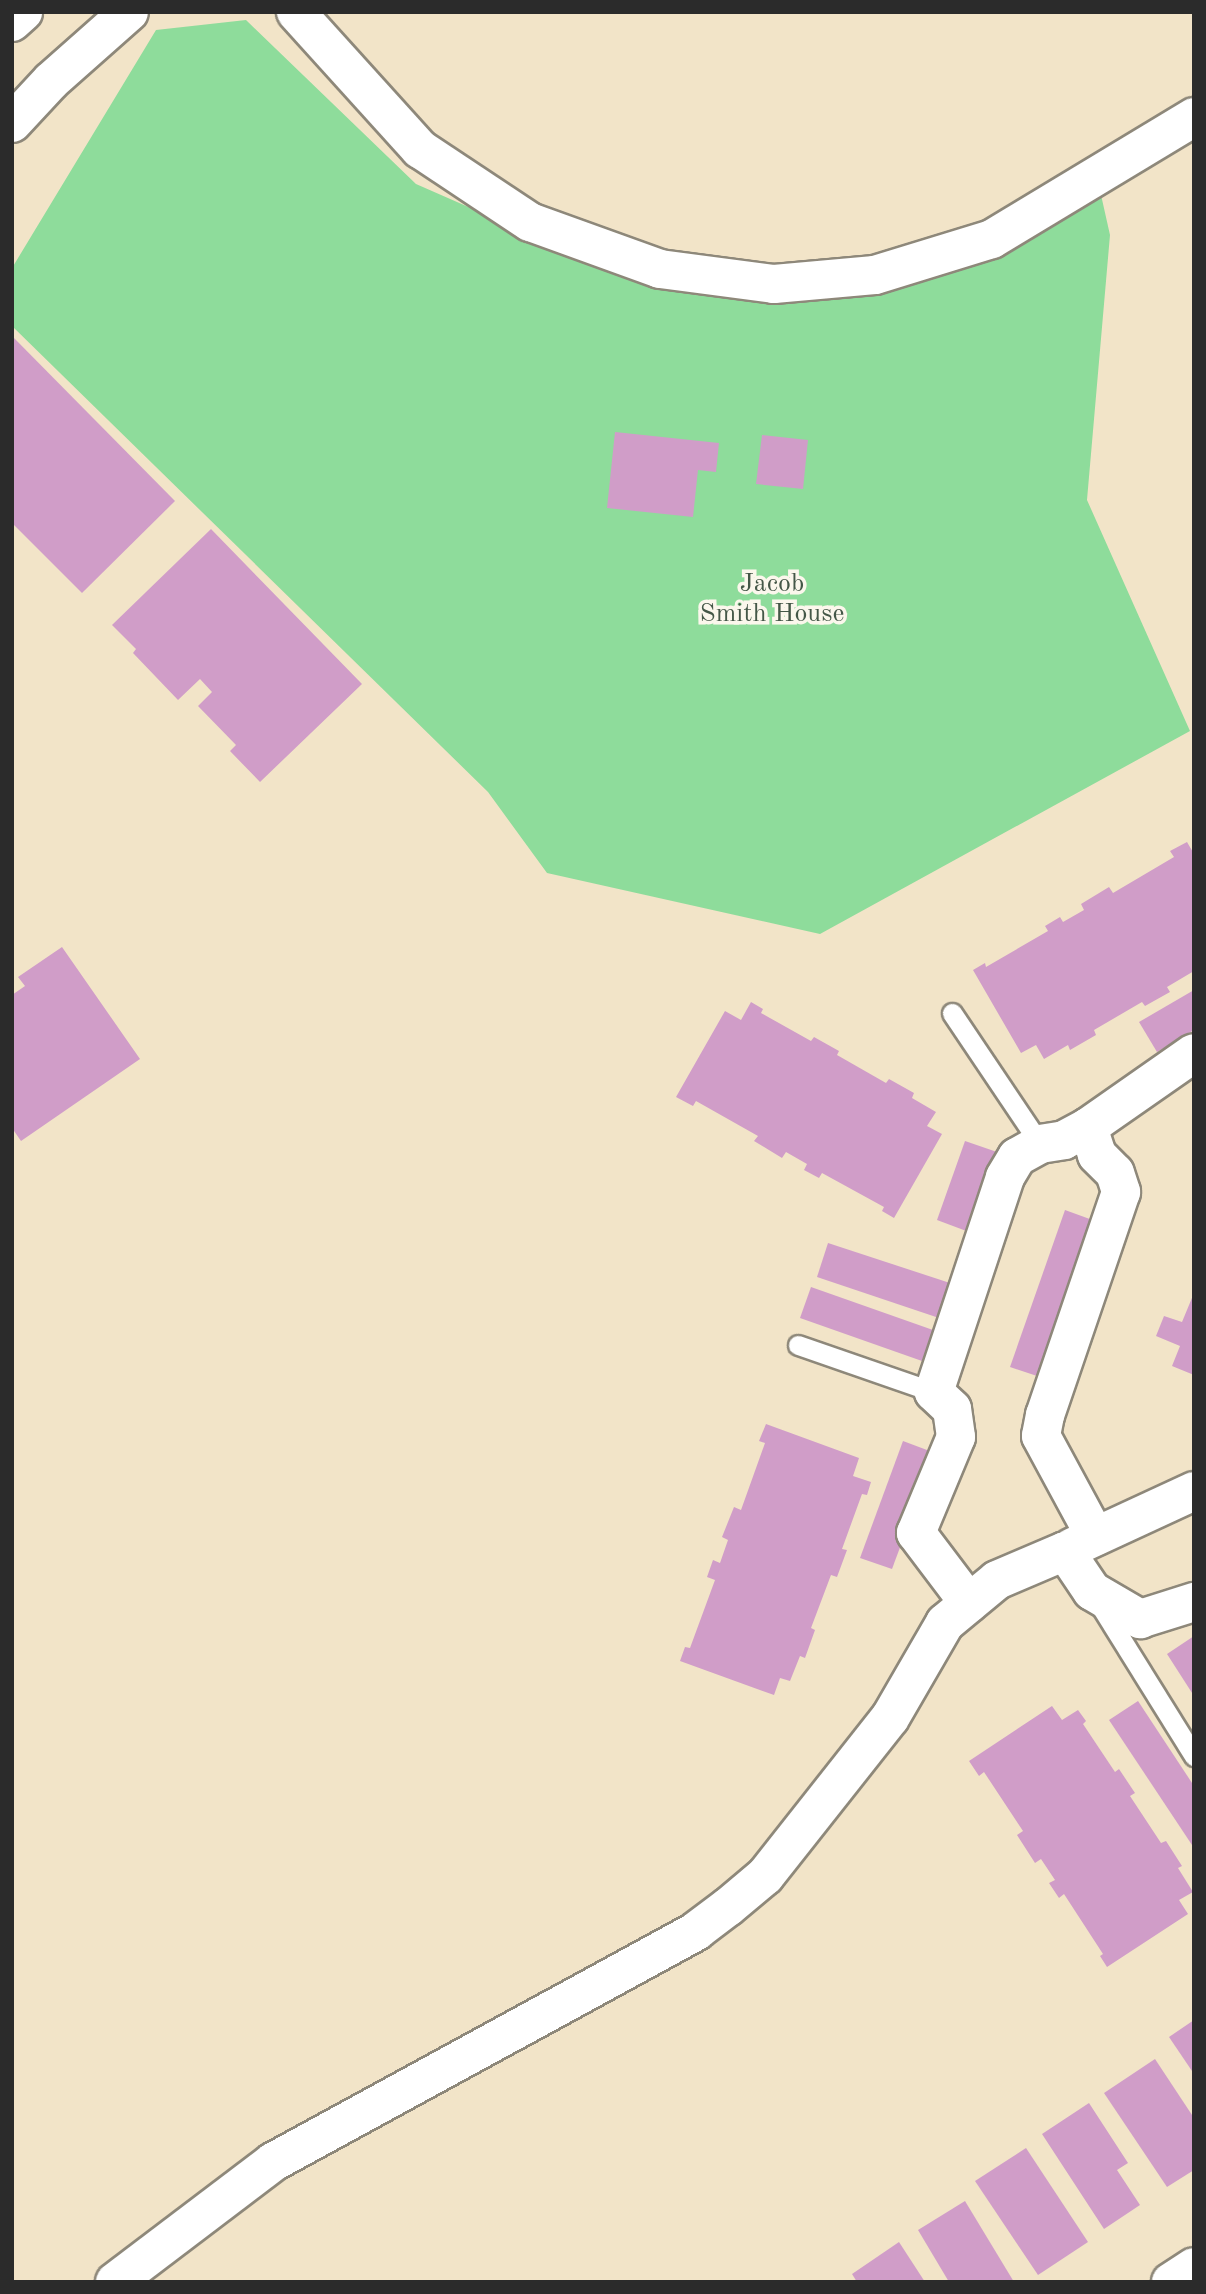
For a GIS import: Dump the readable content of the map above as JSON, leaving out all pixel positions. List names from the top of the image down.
{
  "parks": ["Jacob Smith House"]
}
